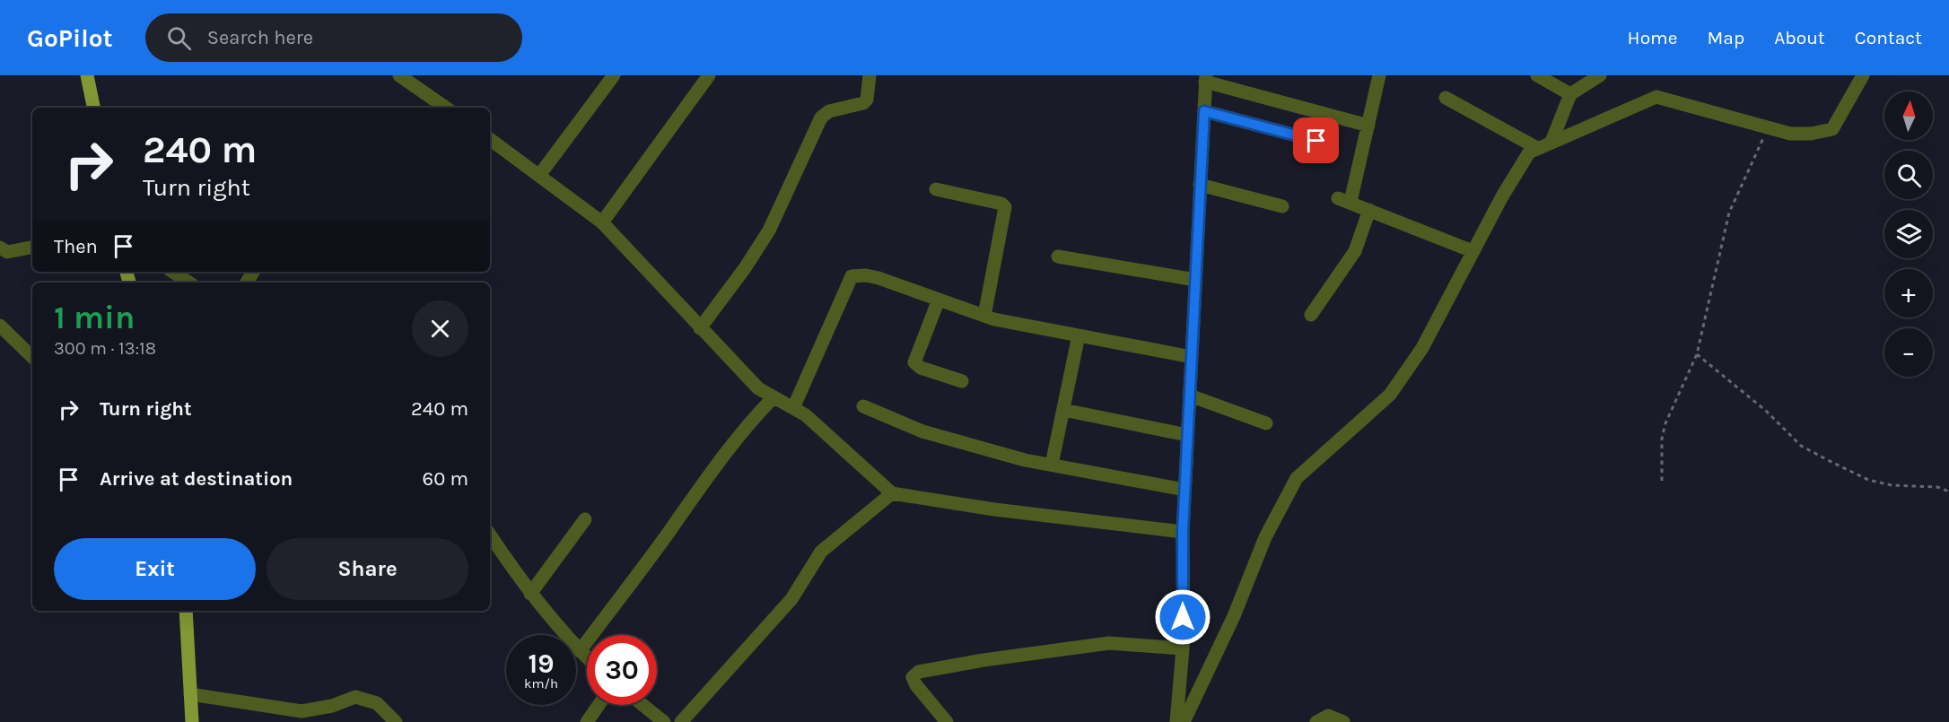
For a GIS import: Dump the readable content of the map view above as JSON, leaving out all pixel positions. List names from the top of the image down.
{
  "north": "top",
  "page": {
    "header": "GoPilot",
    "search": "Search here",
    "nav": [
      "Home",
      "Map",
      "About",
      "Contact"
    ],
    "map_buttons": ["+", "−"],
    "turn": ["240 m", "Turn right"],
    "then": "Then",
    "heading": ["1 min", "300 m · 13:18"],
    "list": [
      {
        "name": "Turn right",
        "value": "240 m"
      },
      {
        "name": "Arrive at destination",
        "value": "60 m"
      }
    ],
    "buttons": ["Exit", "Share"],
    "speed": "19 km/h",
    "limit": "30"
  }
}
